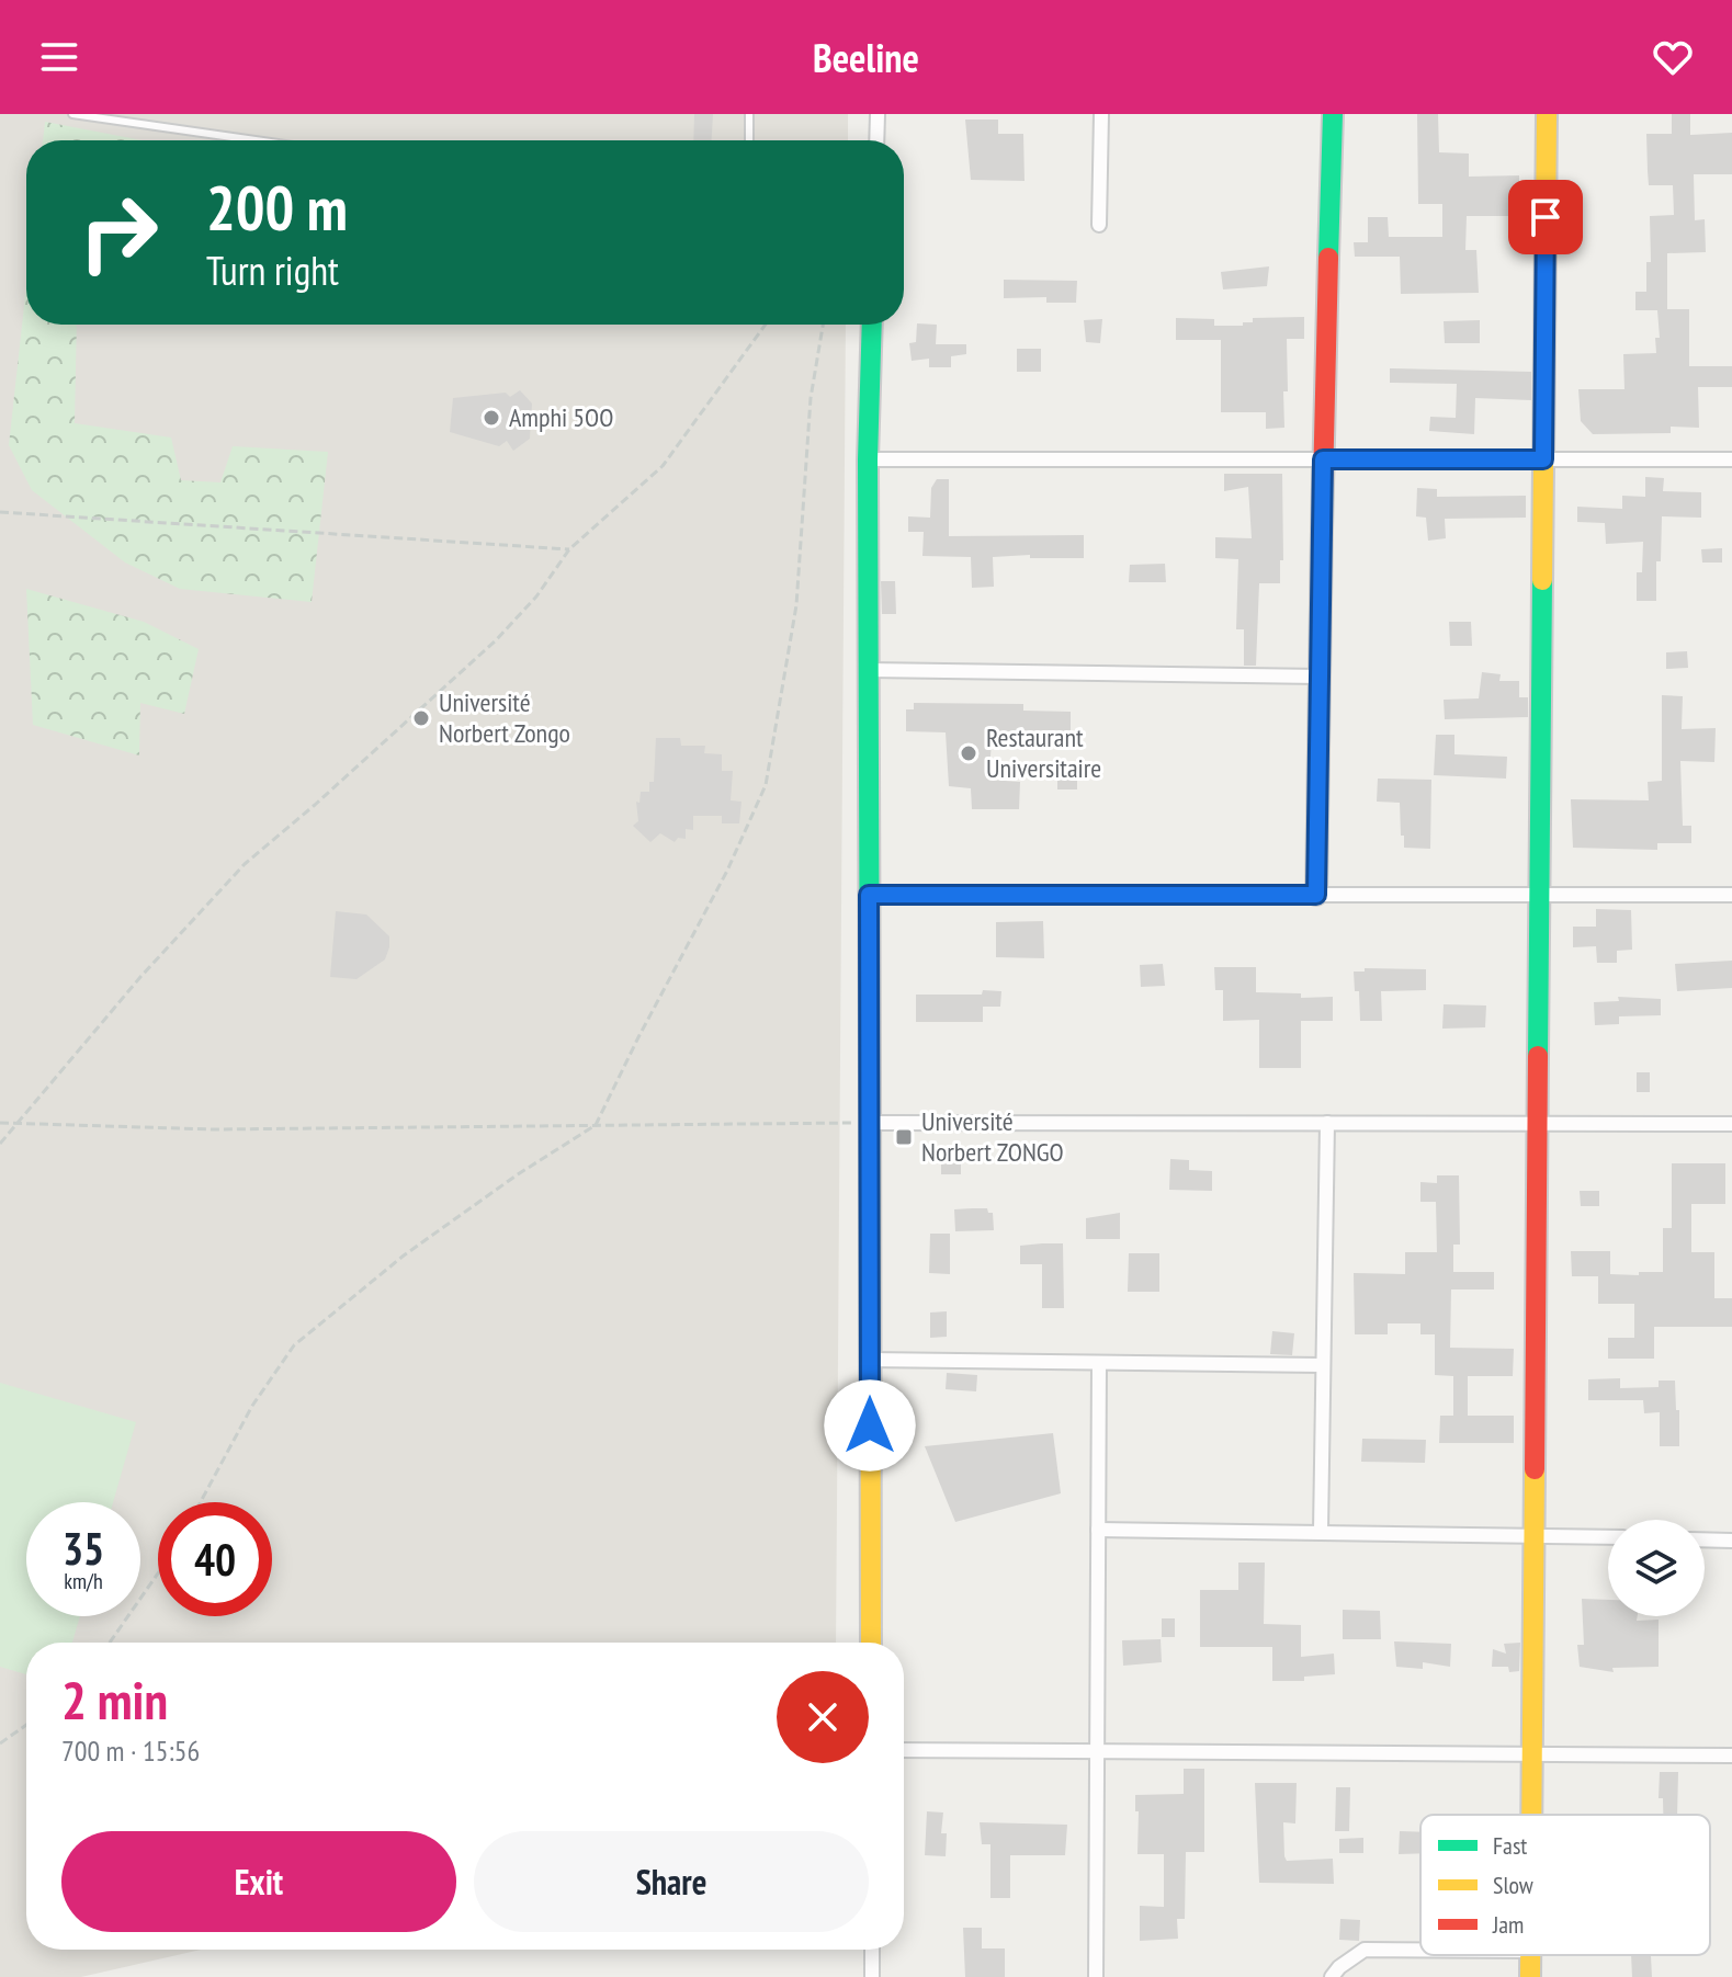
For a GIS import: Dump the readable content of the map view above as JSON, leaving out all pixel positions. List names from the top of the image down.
{
  "places": {
    "other": ["Amphi 5OO", "Université Norbert Zongo", "Restaurant Universitaire"],
    "transit": ["Université Norbert ZONGO"]
  },
  "legend": ["Fast", "Slow", "Jam"],
  "page": {
    "header": "Beeline",
    "turn": ["200 m", "Turn right"],
    "speed": "35 km/h",
    "limit": "40",
    "heading": ["2 min", "700 m · 15:56"],
    "buttons": ["Exit", "Share"]
  }
}
